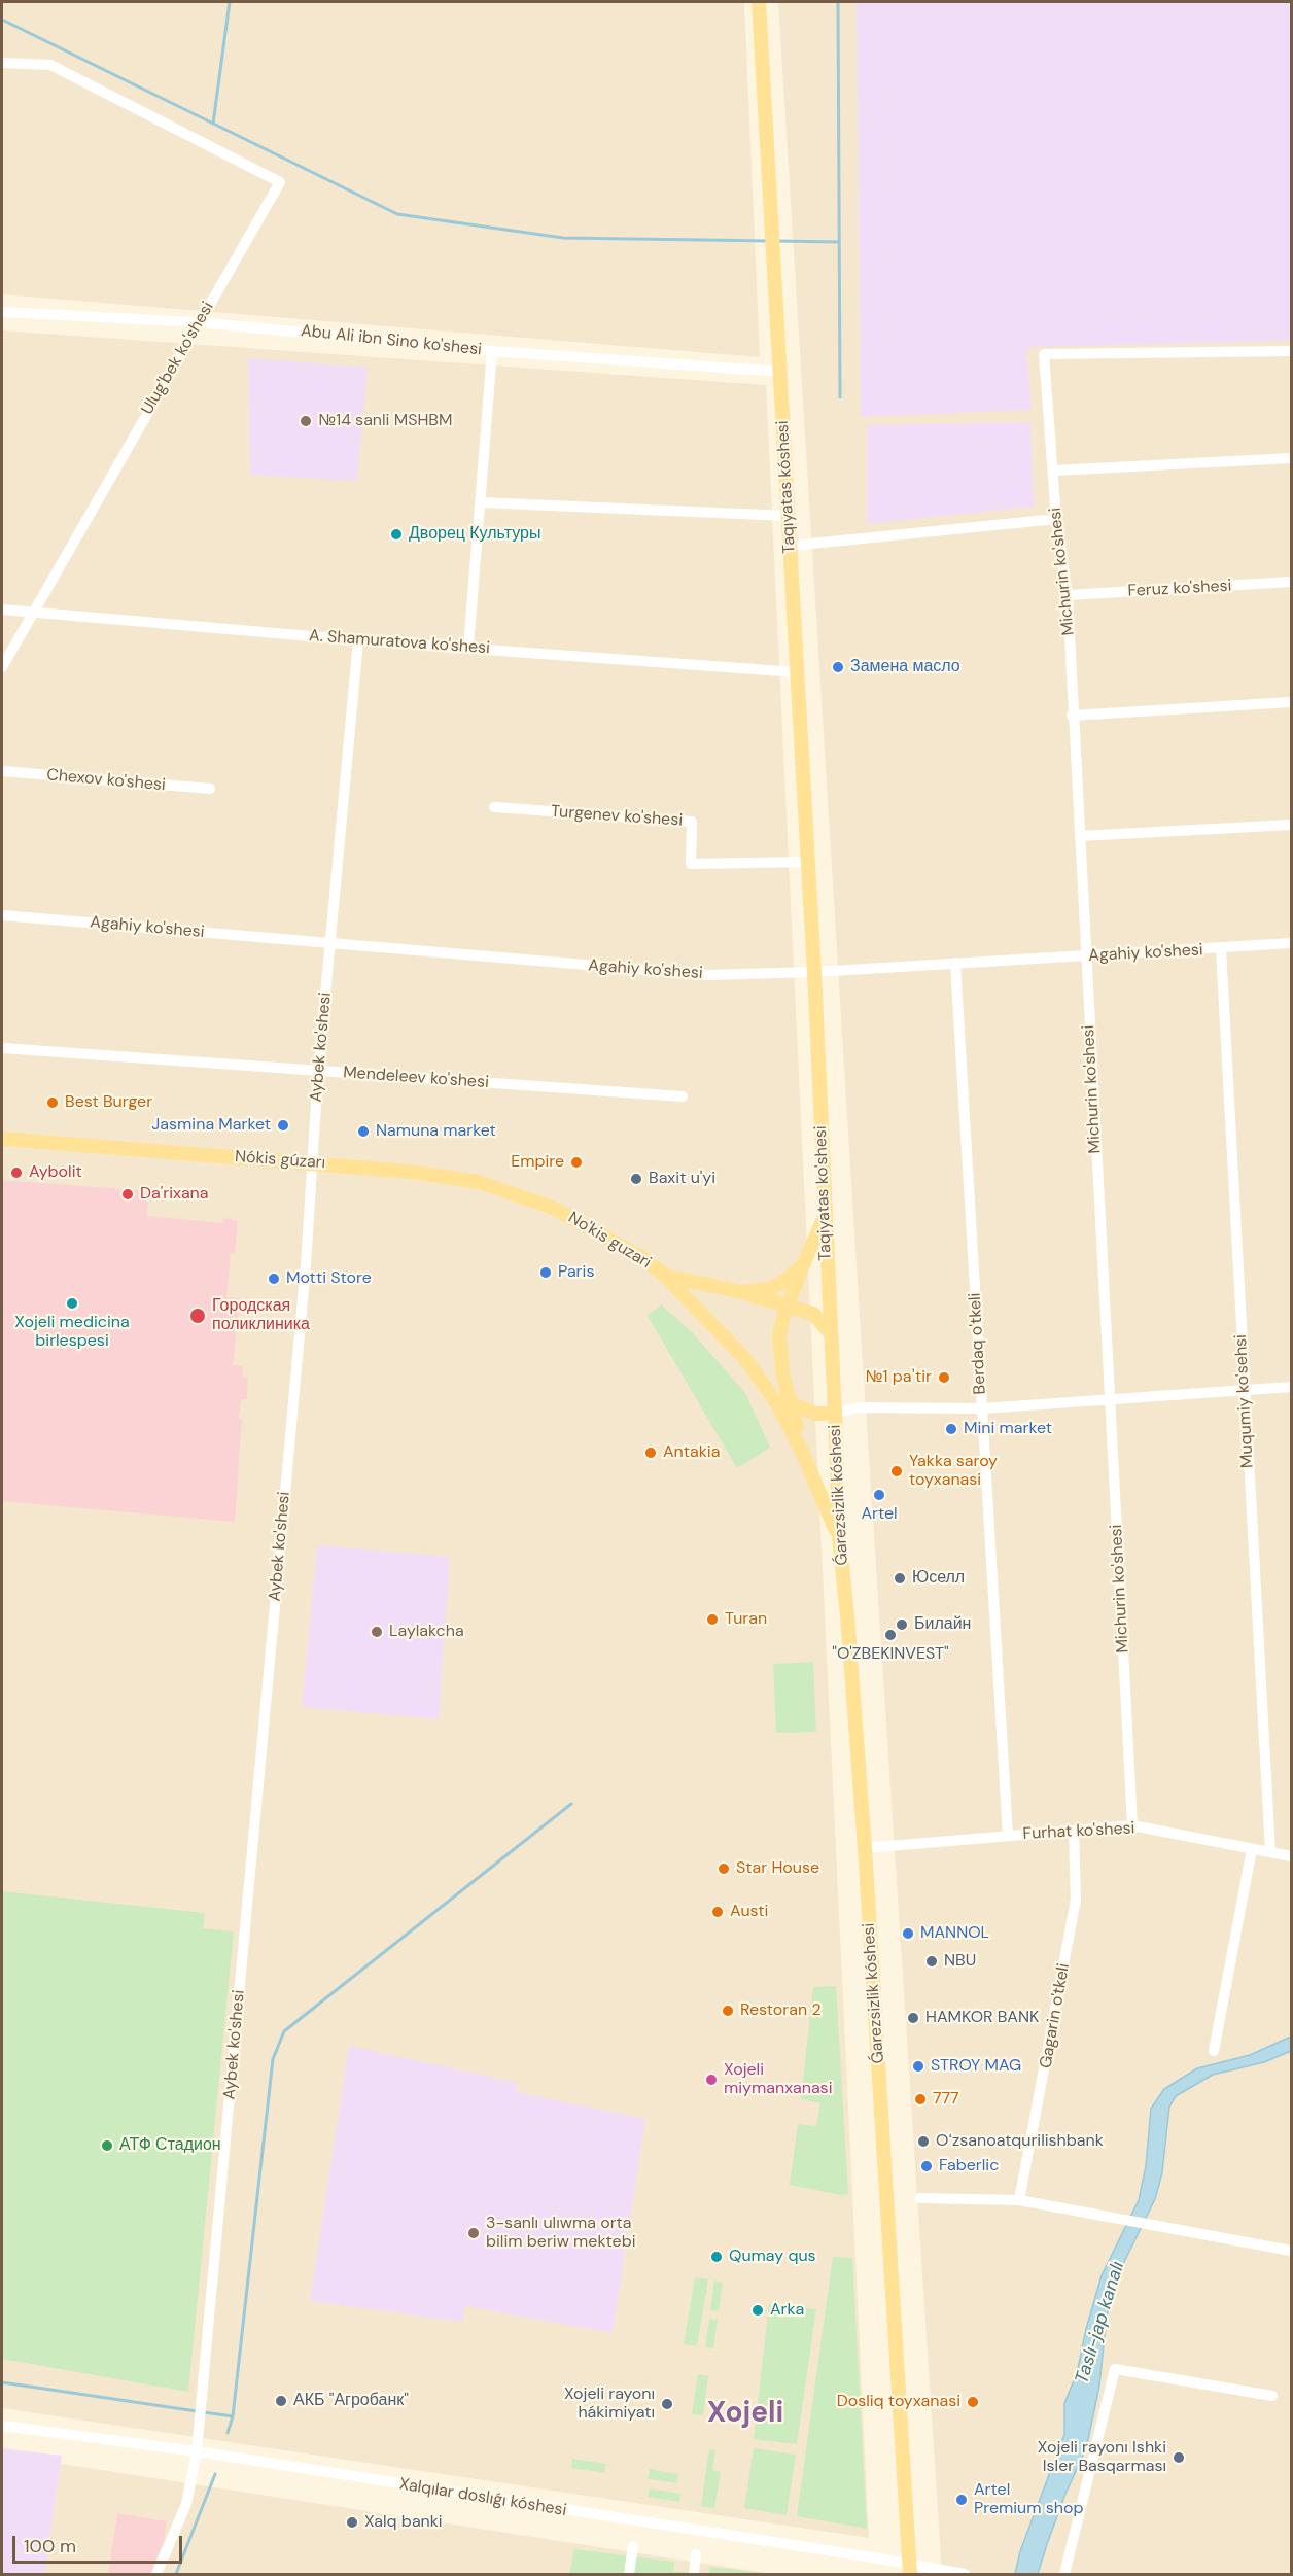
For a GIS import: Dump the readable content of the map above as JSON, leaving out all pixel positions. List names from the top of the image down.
{
  "streets": {
    "main road": [
      "Taqıyatas kóshesi",
      "Nókis gúzarı",
      "Taqiyatas ko'shesi",
      "No'kis guzari",
      "Ǵarezsizlik kóshesi"
    ],
    "street": [
      "Abu Ali ibn Sino ko'shesi",
      "Ulug'bek ko'shesi",
      "Michurin ko'shesi",
      "Feruz ko'shesi",
      "A. Shamuratova ko'shesi",
      "Chexov ko'shesi",
      "Turgenev ko'shesi",
      "Agahiy ko'shesi",
      "Aybek ko'shesi",
      "Mendeleev ko'shesi",
      "Berdaq o'tkeli",
      "Muqumiy ko'sehsi",
      "Furhat ko'shesi",
      "Gagarin o'tkeli",
      "Xalqılar doslıǵı kóshesi"
    ]
  },
  "crossings": [
    ["Abu Ali ibn Sino ko'shesi", "Ulug'bek ko'shesi"],
    ["Abu Ali ibn Sino ko'shesi", "Taqıyatas kóshesi"],
    ["Ulug'bek ko'shesi", "A. Shamuratova ko'shesi"],
    ["Taqıyatas kóshesi", "A. Shamuratova ko'shesi"],
    ["Taqıyatas kóshesi", "Turgenev ko'shesi"],
    ["Taqıyatas kóshesi", "Agahiy ko'shesi"],
    ["Taqıyatas kóshesi", "Taqiyatas ko'shesi"],
    ["Michurin ko'shesi", "Feruz ko'shesi"],
    ["Michurin ko'shesi", "Agahiy ko'shesi"],
    ["Michurin ko'shesi", "Furhat ko'shesi"],
    ["A. Shamuratova ko'shesi", "Aybek ko'shesi"],
    ["Agahiy ko'shesi", "Aybek ko'shesi"],
    ["Agahiy ko'shesi", "Taqiyatas ko'shesi"],
    ["Agahiy ko'shesi", "Berdaq o'tkeli"],
    ["Agahiy ko'shesi", "Muqumiy ko'sehsi"],
    ["Aybek ko'shesi", "Mendeleev ko'shesi"],
    ["Aybek ko'shesi", "Nókis gúzarı"],
    ["Aybek ko'shesi", "Xalqılar doslıǵı kóshesi"],
    ["Nókis gúzarı", "No'kis guzari"],
    ["Taqiyatas ko'shesi", "Ǵarezsizlik kóshesi"],
    ["Berdaq o'tkeli", "Furhat ko'shesi"],
    ["Muqumiy ko'sehsi", "Furhat ko'shesi"],
    ["Ǵarezsizlik kóshesi", "Furhat ko'shesi"],
    ["Ǵarezsizlik kóshesi", "Xalqılar doslıǵı kóshesi"],
    ["Furhat ko'shesi", "Gagarin o'tkeli"]
  ],
  "districts": ["Xojeli"],
  "water": ["Taslı-jap kanalı"],
  "places": [
    "№14 sanli MSHBM",
    "Дворец Культуры",
    "Замена масло",
    "Best Burger",
    "Jasmina Market",
    "Namuna market",
    "Empire",
    "Aybolit",
    "Baxit u'yi",
    "Da'rixana",
    "Paris",
    "Motti Store",
    "Xojeli medicina birlespesi",
    "Городская поликлиника",
    "№1 paʼtir",
    "Mini market",
    "Antakia",
    "Yakka saroy toyxanasi",
    "Artel",
    "Юселл",
    "Turan",
    "Билайн",
    "Laylakcha",
    "\"O'ZBEKINVEST\"",
    "Star House",
    "Austi",
    "MANNOL",
    "NBU",
    "Restoran 2",
    "HAMKOR BANK",
    "STROY MAG",
    "Xojeli miymanxanasi",
    "777",
    "Oʻzsanoatqurilishbank",
    "АТФ Стадион",
    "Faberlic",
    "3-sanlı ulıwma orta bilim beriw mektebi",
    "Qumay qus",
    "Arka",
    "АКБ \"Агробанк\"",
    "Dosliq toyxanasi",
    "Xojeli rayonı hákimiyatı",
    "Xojeli rayonı Ishki Isler Basqarması",
    "Artel Premium shop",
    "Xalq banki"
  ],
  "scale_bar": "100 m"
}
